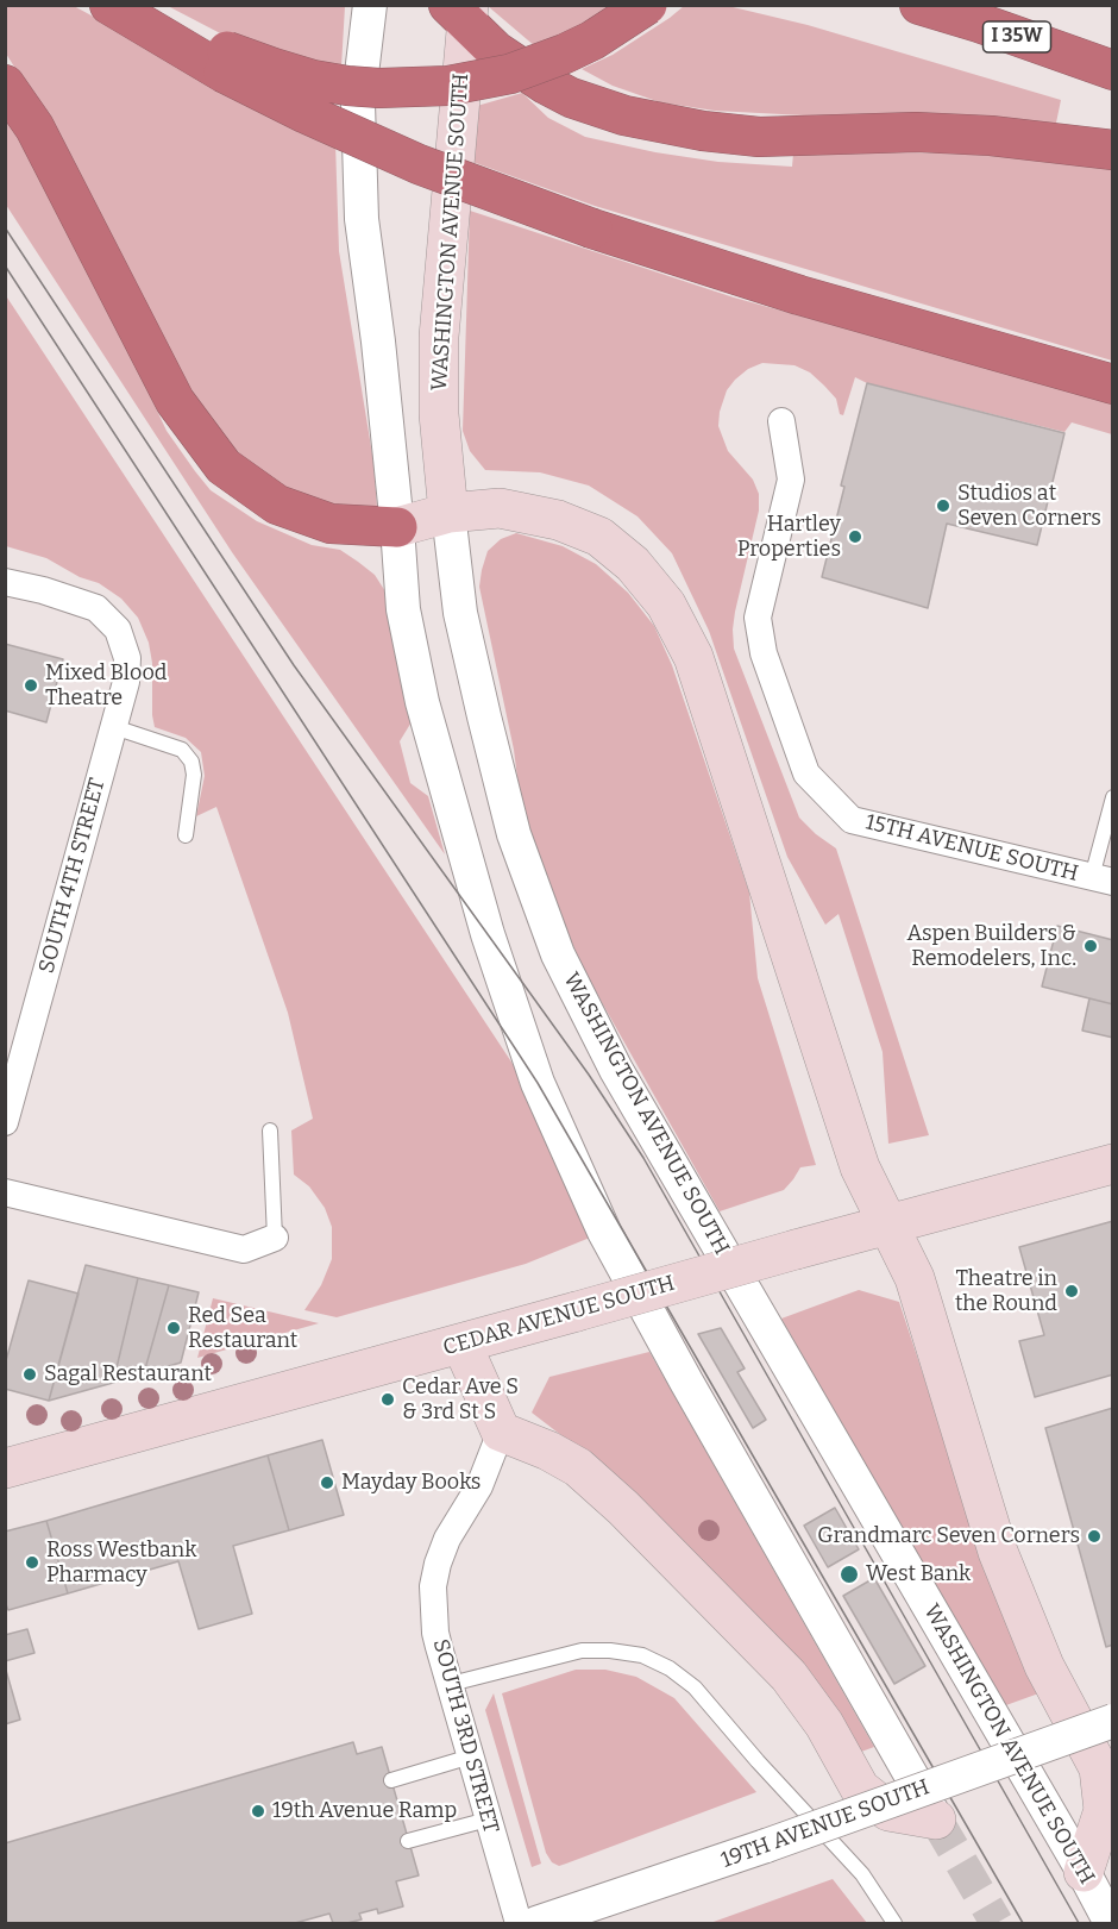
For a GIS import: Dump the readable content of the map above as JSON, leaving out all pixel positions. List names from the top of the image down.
{
  "streets": {
    "highway": ["I 35W"],
    "main road": ["WASHINGTON AVENUE SOUTH", "CEDAR AVENUE SOUTH"],
    "street": [
      "15TH AVENUE SOUTH",
      "SOUTH 4TH STREET",
      "SOUTH 3RD STREET",
      "19TH AVENUE SOUTH"
    ]
  },
  "places": [
    "Studios at Seven Corners",
    "Hartley Properties",
    "Mixed Blood Theatre",
    "Aspen Builders & Remodelers, Inc.",
    "Theatre in the Round",
    "Red Sea Restaurant",
    "Sagal Restaurant",
    "Cedar Ave S & 3rd St S",
    "Mayday Books",
    "Grandmarc Seven Corners",
    "Ross Westbank Pharmacy",
    "West Bank",
    "19th Avenue Ramp"
  ]
}
